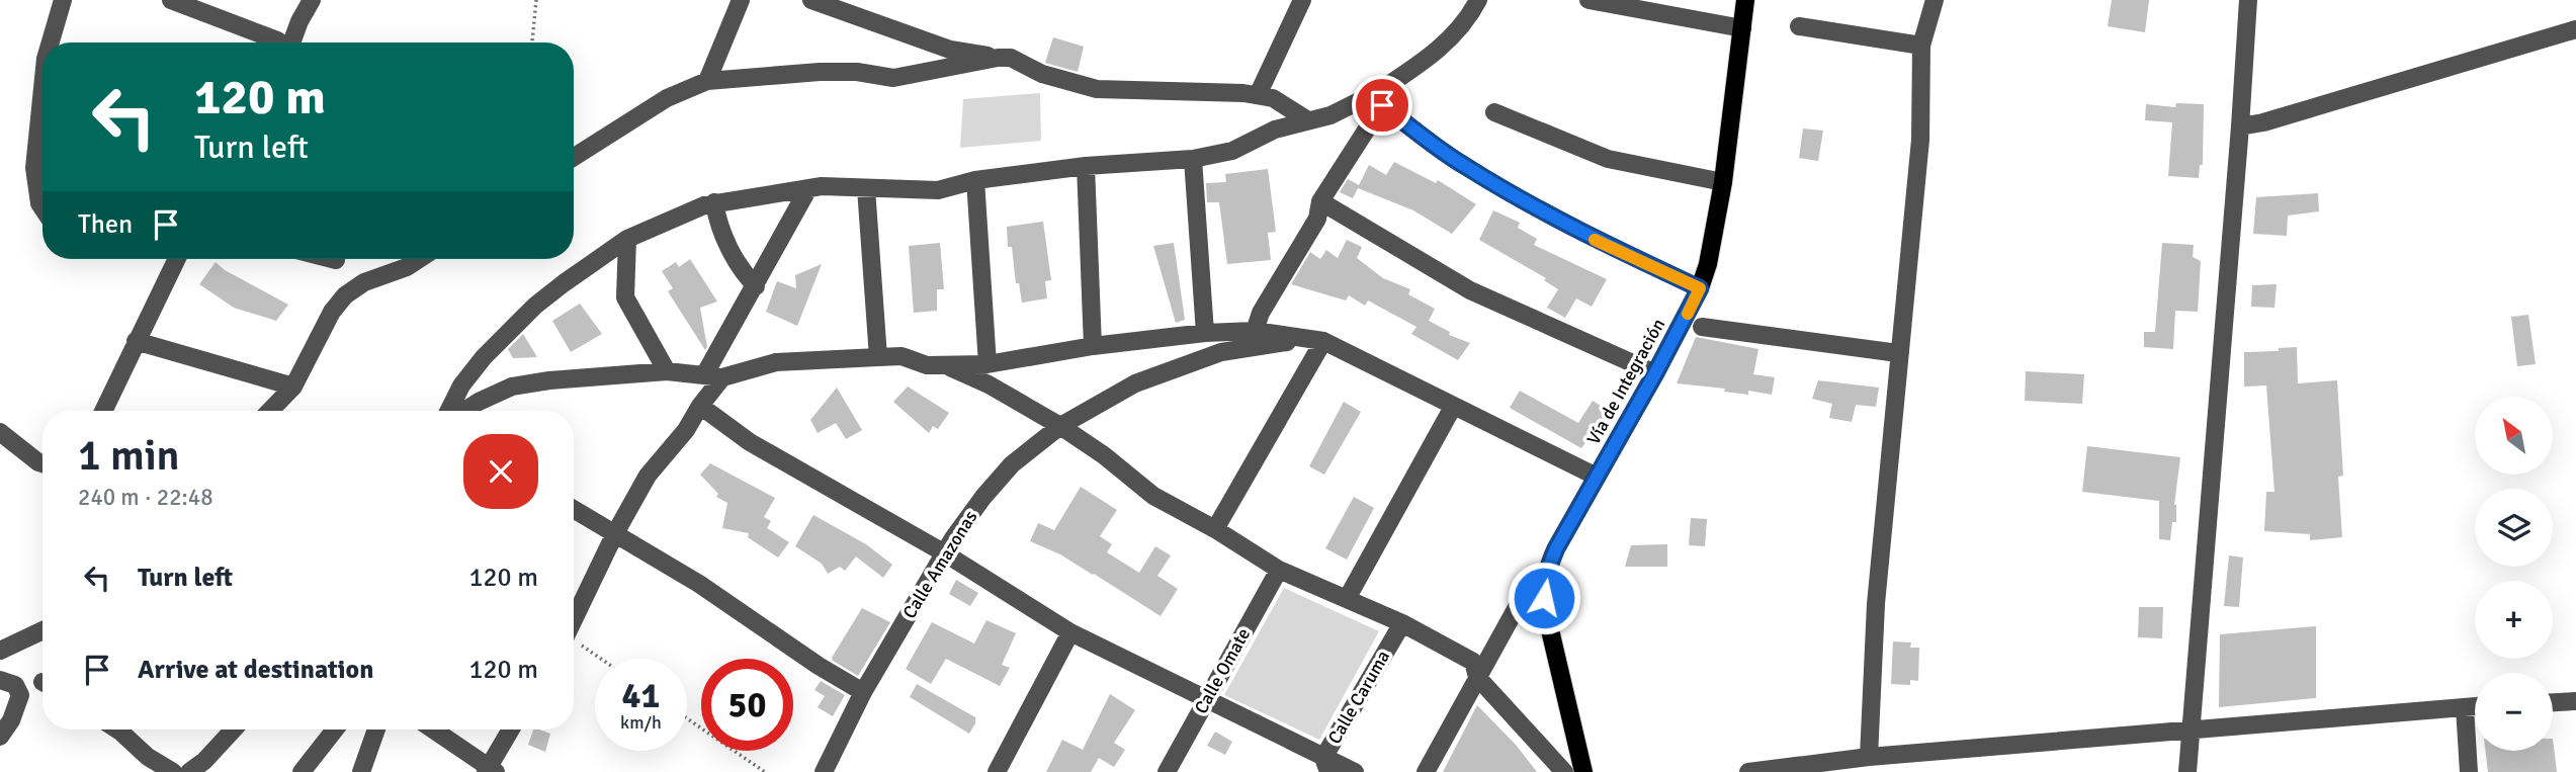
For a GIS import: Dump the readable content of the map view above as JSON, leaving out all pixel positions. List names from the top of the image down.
{
  "streets": {
    "main road": ["Vía de Integración"],
    "street": ["Calle Amazonas", "Calle Omate", "Calle Caruma"]
  },
  "north": "top left",
  "page": {
    "turn": ["120 m", "Turn left"],
    "then": "Then",
    "map_buttons": ["+", "−"],
    "heading": ["1 min", "240 m · 22:48"],
    "list": [
      {
        "name": "Turn left",
        "value": "120 m"
      },
      {
        "name": "Arrive at destination",
        "value": "120 m"
      }
    ],
    "speed": "41 km/h",
    "limit": "50"
  }
}
